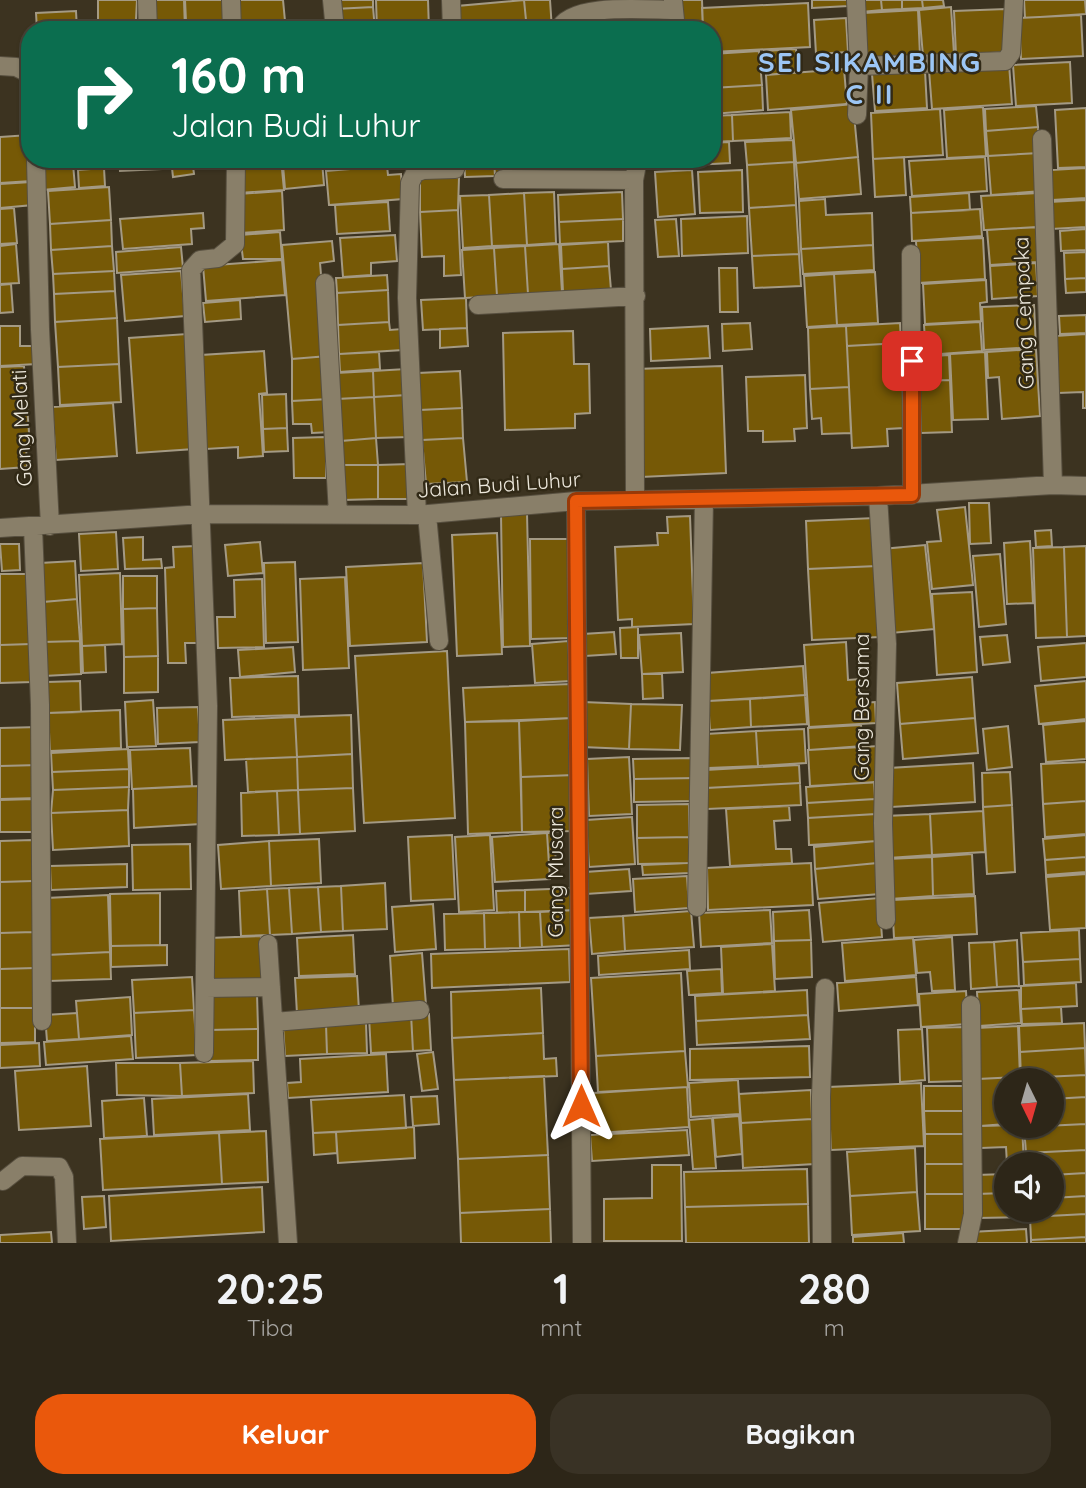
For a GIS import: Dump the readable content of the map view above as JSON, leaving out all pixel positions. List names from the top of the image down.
{
  "streets": {
    "street": [
      "Gang Cempaka",
      "Gang Melati",
      "Jalan Budi Luhur",
      "Gang Bersama",
      "Gang Musara"
    ]
  },
  "crossings": [
    ["Gang Cempaka", "Jalan Budi Luhur"],
    ["Gang Melati", "Jalan Budi Luhur"],
    ["Jalan Budi Luhur", "Gang Bersama"],
    ["Jalan Budi Luhur", "Gang Musara"]
  ],
  "districts": ["SEI SIKAMBING C II"],
  "north": "bottom",
  "page": {
    "turn": ["160 m", "Jalan Budi Luhur"],
    "eta": [
      "20:25",
      "Tiba",
      "1",
      "mnt",
      "280",
      "m"
    ],
    "buttons": ["Keluar", "Bagikan"]
  }
}
